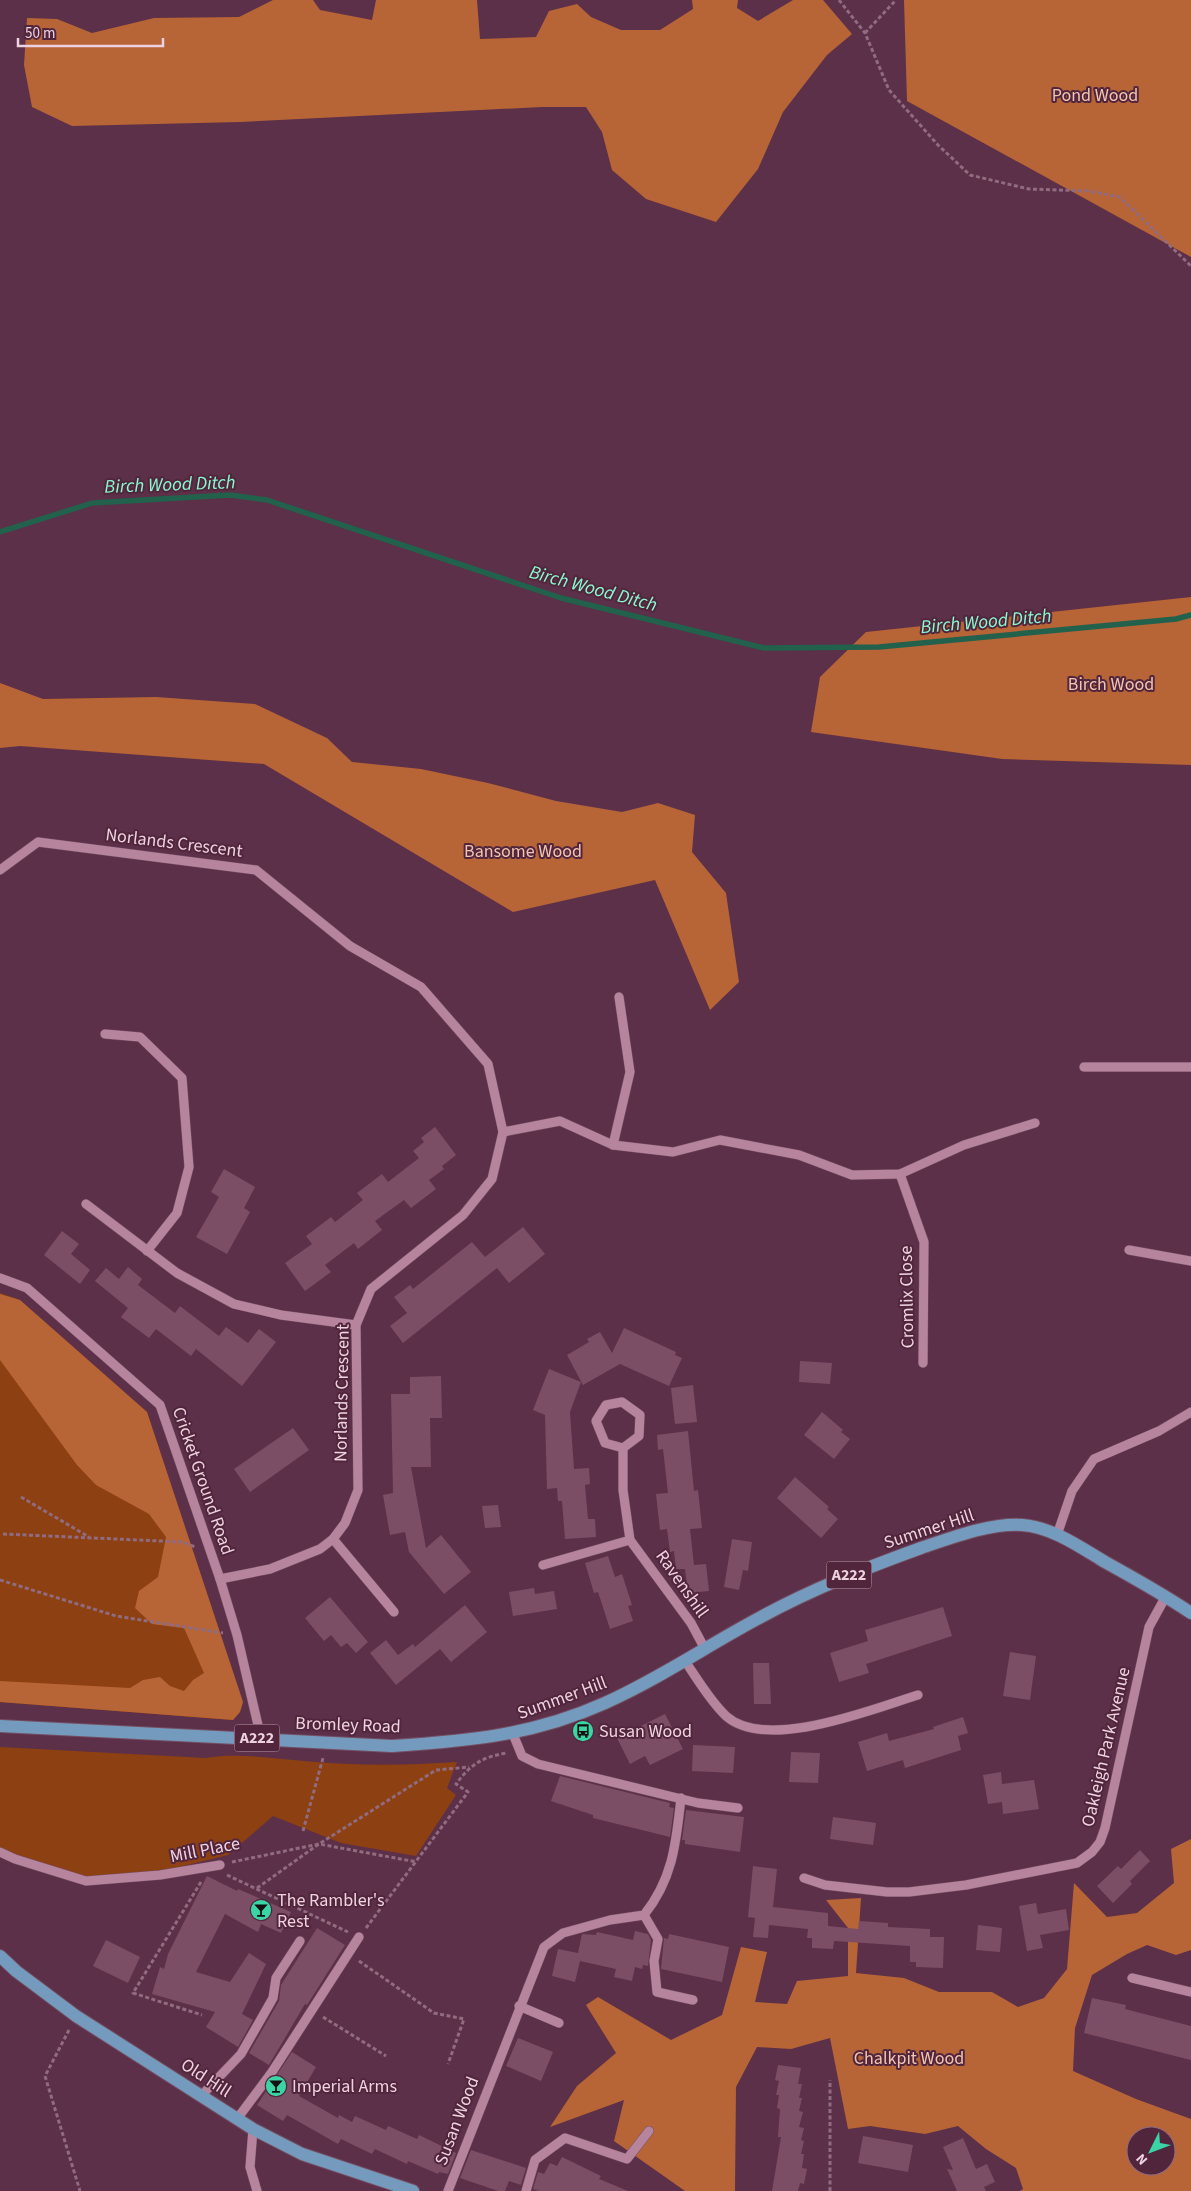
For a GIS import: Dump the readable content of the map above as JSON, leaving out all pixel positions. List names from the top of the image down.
{
  "streets": {
    "main road": [
      "Summer Hill",
      "A222",
      "Bromley Road",
      "Old Hill"
    ],
    "street": [
      "Norlands Crescent",
      "Cromlix Close",
      "Cricket Ground Road",
      "Ravenshill",
      "Oakleigh Park Avenue",
      "Mill Place",
      "Susan Wood"
    ]
  },
  "crossings": [
    ["Norlands Crescent", "Cricket Ground Road"],
    ["Cricket Ground Road", "Bromley Road"],
    ["Summer Hill", "Ravenshill"],
    ["Summer Hill", "Bromley Road"],
    ["Summer Hill", "Oakleigh Park Avenue"]
  ],
  "water": ["Birch Wood Ditch"],
  "parks": [
    "Pond Wood",
    "Birch Wood",
    "Bansome Wood",
    "Chalkpit Wood"
  ],
  "places": {
    "bus stop": ["Susan Wood"],
    "bar": ["The Rambler's Rest", "Imperial Arms"]
  },
  "scale_bar": "50 m",
  "north": "bottom left"
}
